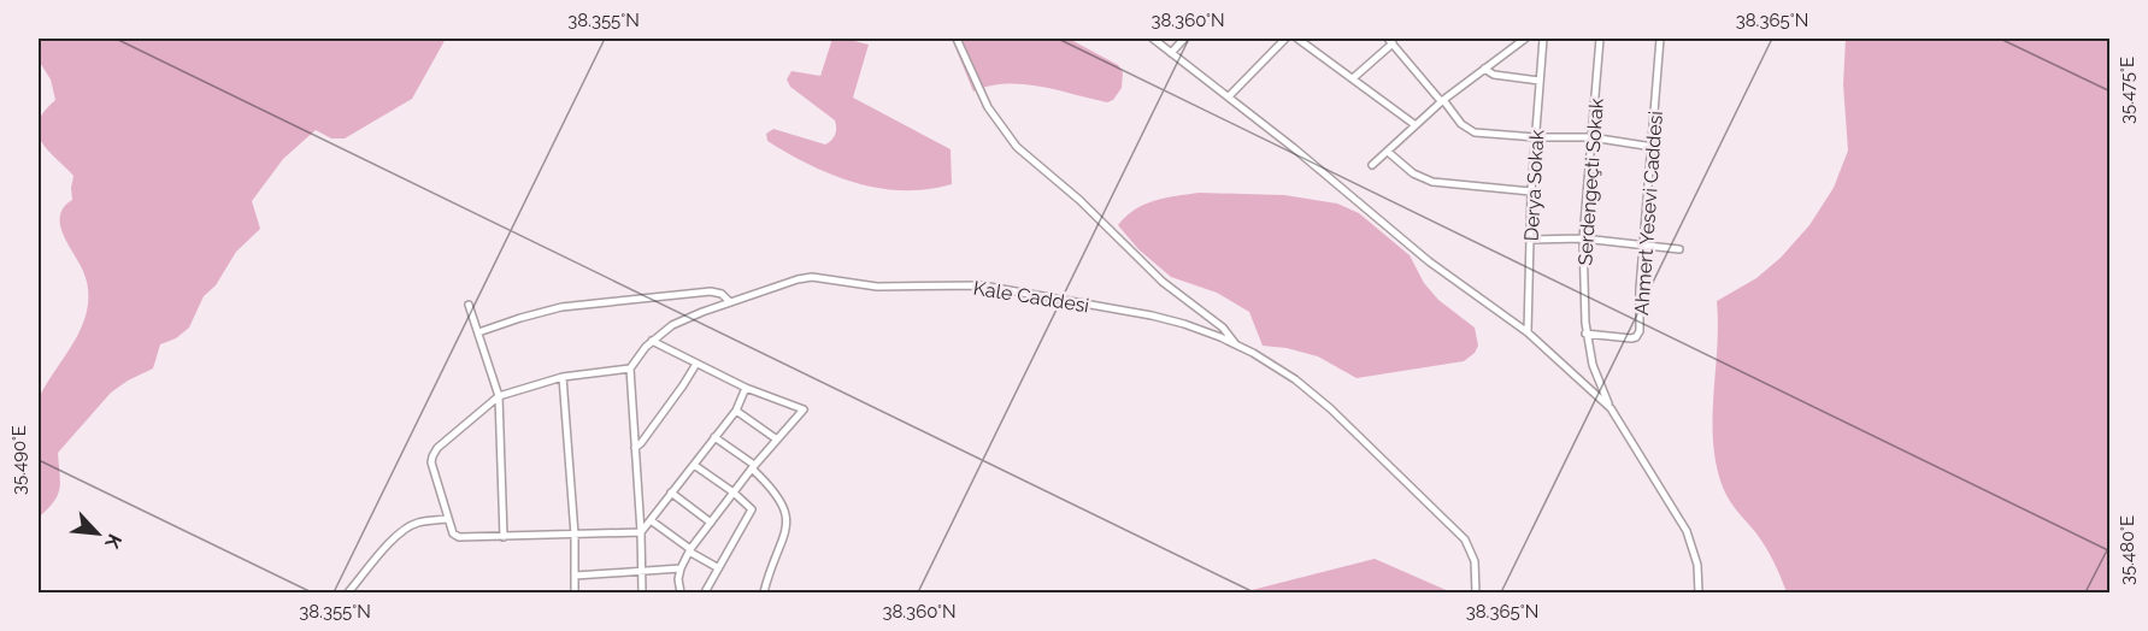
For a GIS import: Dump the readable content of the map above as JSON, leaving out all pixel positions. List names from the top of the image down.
{
  "streets": {
    "street": [
      "Serdengeçti Sokak",
      "Derya Sokak",
      "Ahmert Yesevi Caddesi",
      "Kale Caddesi"
    ]
  },
  "crossings": [
    ["Serdengeçti Sokak", "Ahmert Yesevi Caddesi"]
  ],
  "north": "bottom right",
  "coordinates": [
    "38.355°N",
    "38.360°N",
    "38.365°N",
    "35.475°E",
    "35.490°E",
    "35.480°E"
  ]
}
